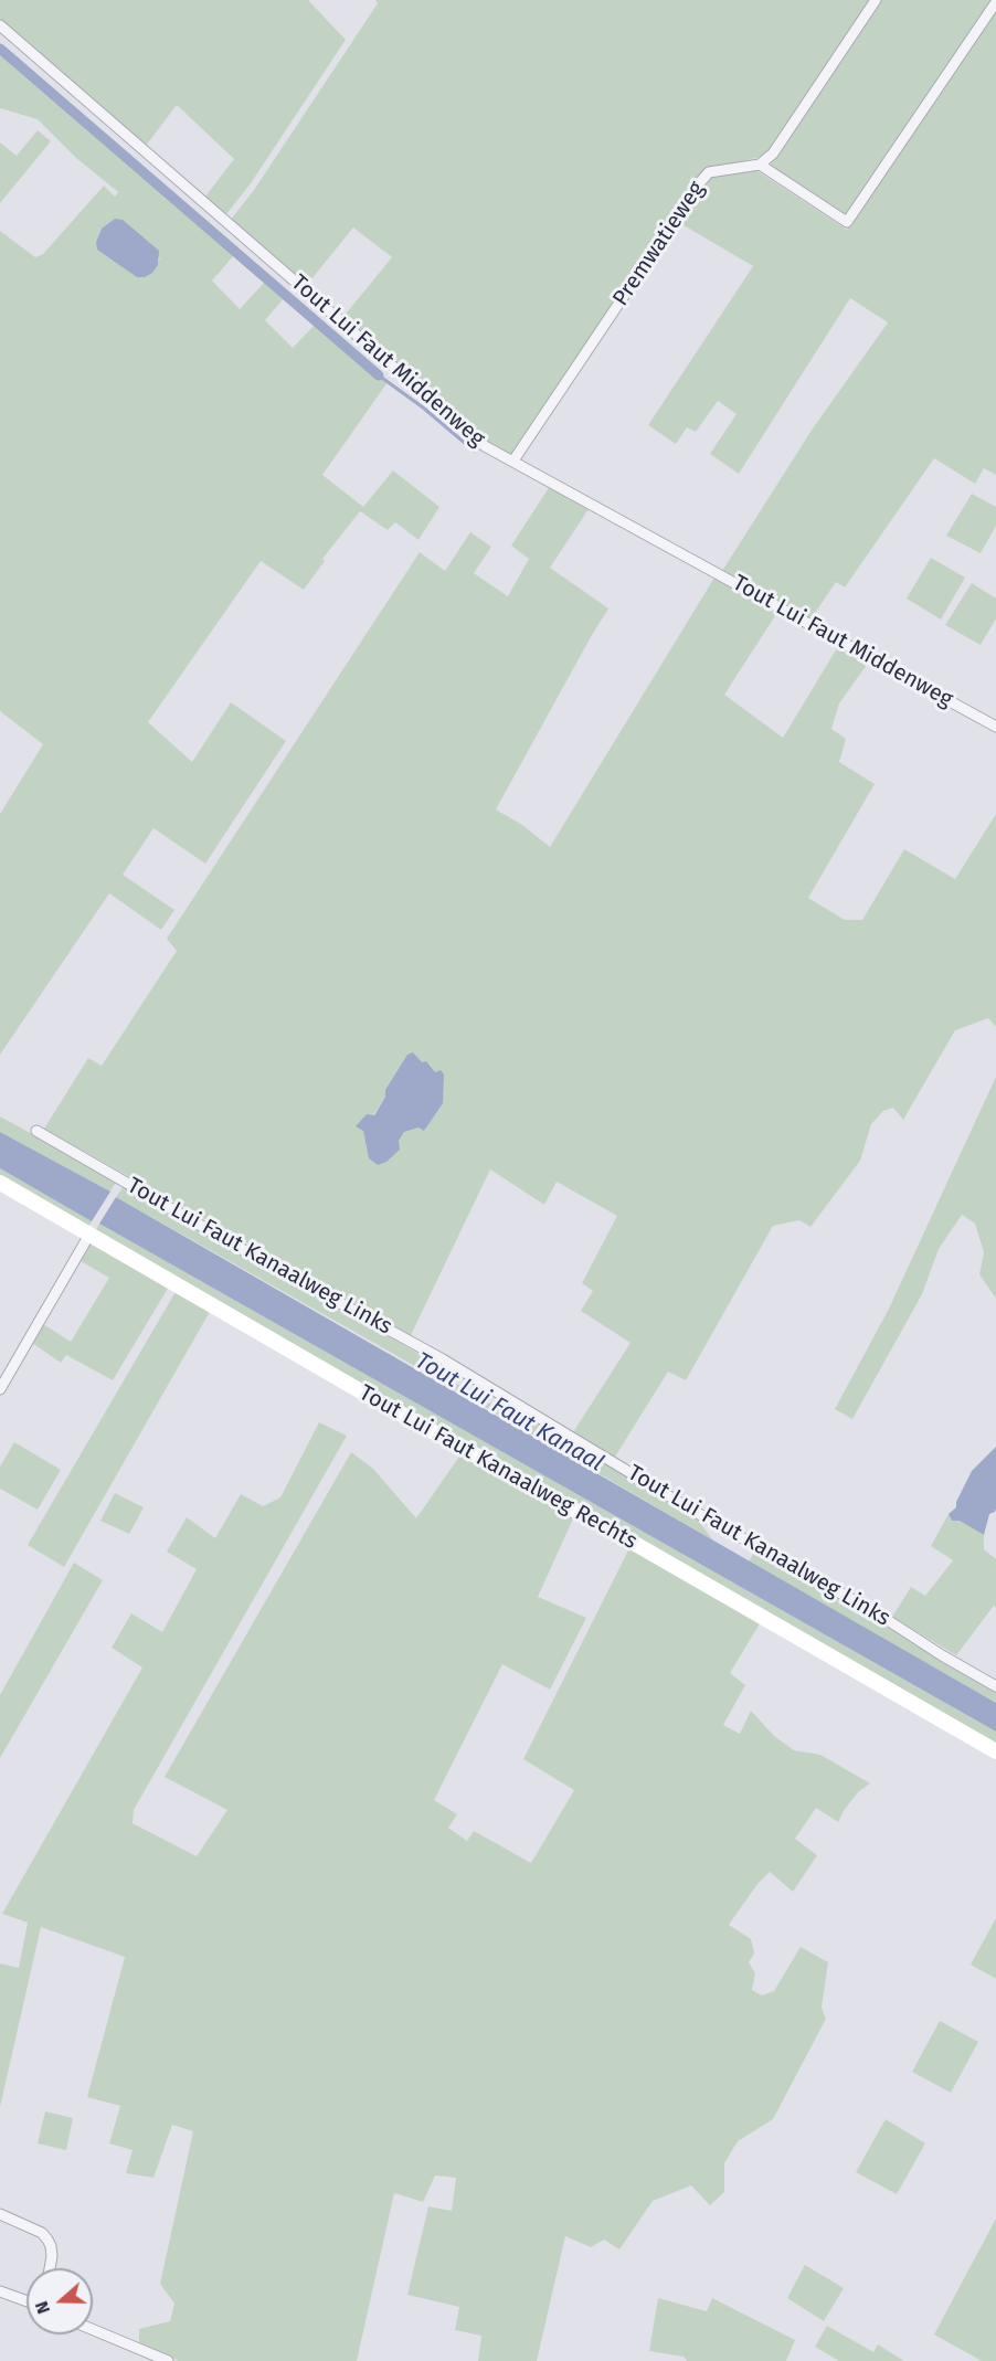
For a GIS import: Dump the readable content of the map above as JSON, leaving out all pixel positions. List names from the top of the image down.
{
  "streets": {
    "street": [
      "Premwatieweg",
      "Tout Lui Faut Middenweg",
      "Tout Lui Faut Kanaalweg Links",
      "Tout Lui Faut Kanaalweg Rechts"
    ]
  },
  "crossings": [
    ["Premwatieweg", "Tout Lui Faut Middenweg"]
  ],
  "water": ["Tout Lui Faut Kanaal"],
  "north": "left"
}
